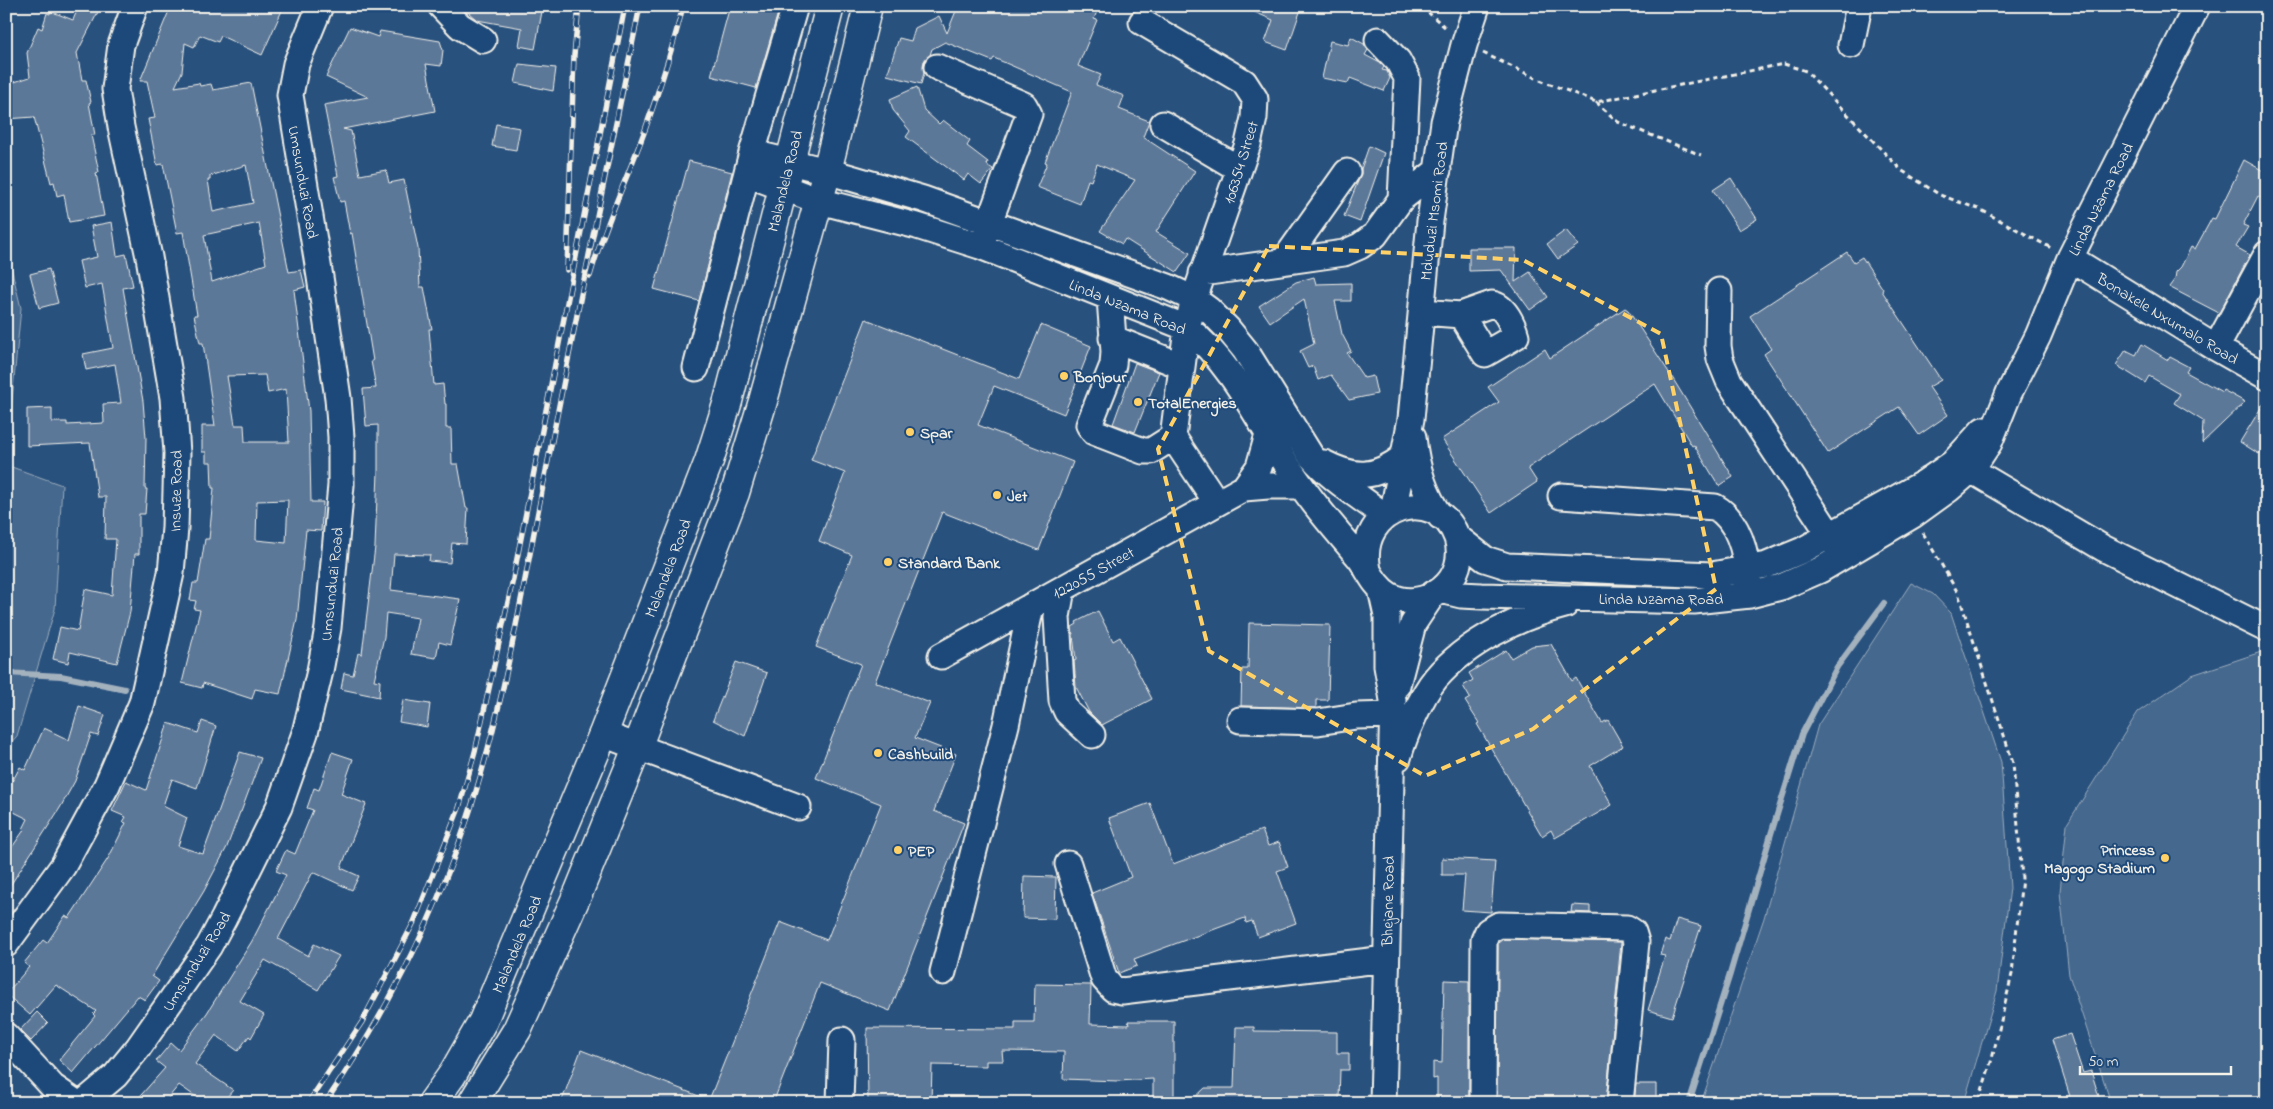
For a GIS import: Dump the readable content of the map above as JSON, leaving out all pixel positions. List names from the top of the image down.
{
  "streets": {
    "main road": ["Malandela Road"],
    "street": [
      "106354 Street",
      "Umsunduzi Road",
      "Linda Nzama Road",
      "Mduduzi Msomi Road",
      "Bonakele Nxumalo Road",
      "Insuze Road",
      "122055 Street",
      "Bhejane Road"
    ]
  },
  "crossings": [
    ["106354 Street", "Linda Nzama Road"],
    ["Malandela Road", "Linda Nzama Road"],
    ["Linda Nzama Road", "Mduduzi Msomi Road"],
    ["Linda Nzama Road", "Bonakele Nxumalo Road"],
    ["Linda Nzama Road", "122055 Street"],
    ["Linda Nzama Road", "Bhejane Road"],
    ["Mduduzi Msomi Road", "Bhejane Road"]
  ],
  "places": [
    "Bonjour",
    "TotalEnergies",
    "Spar",
    "Jet",
    "Standard Bank",
    "Cashbuild",
    "PEP",
    "Princess Magogo Stadium"
  ],
  "scale_bar": "50 m"
}
